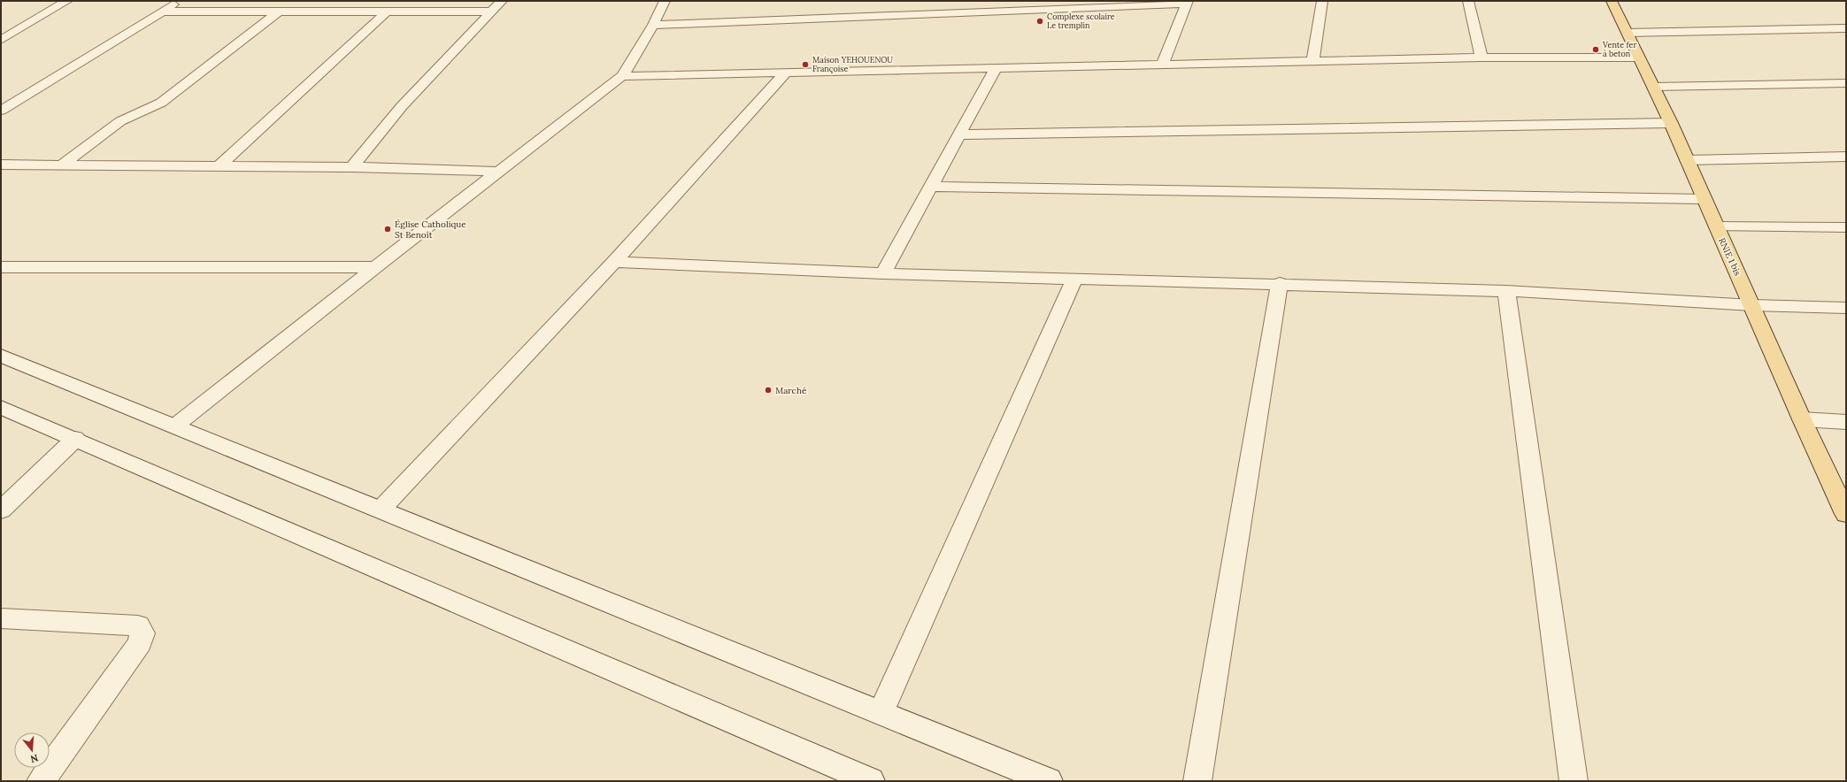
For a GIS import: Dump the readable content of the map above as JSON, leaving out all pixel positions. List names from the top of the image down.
{
  "streets": {
    "main road": ["RNIE 1 bis"]
  },
  "places": [
    "Complexe scolaire Le tremplin",
    "Vente fer à beton",
    "Maison YEHOUENOU Françoise",
    "Église Catholique St Benoît",
    "Marché"
  ],
  "north": "bottom"
}
